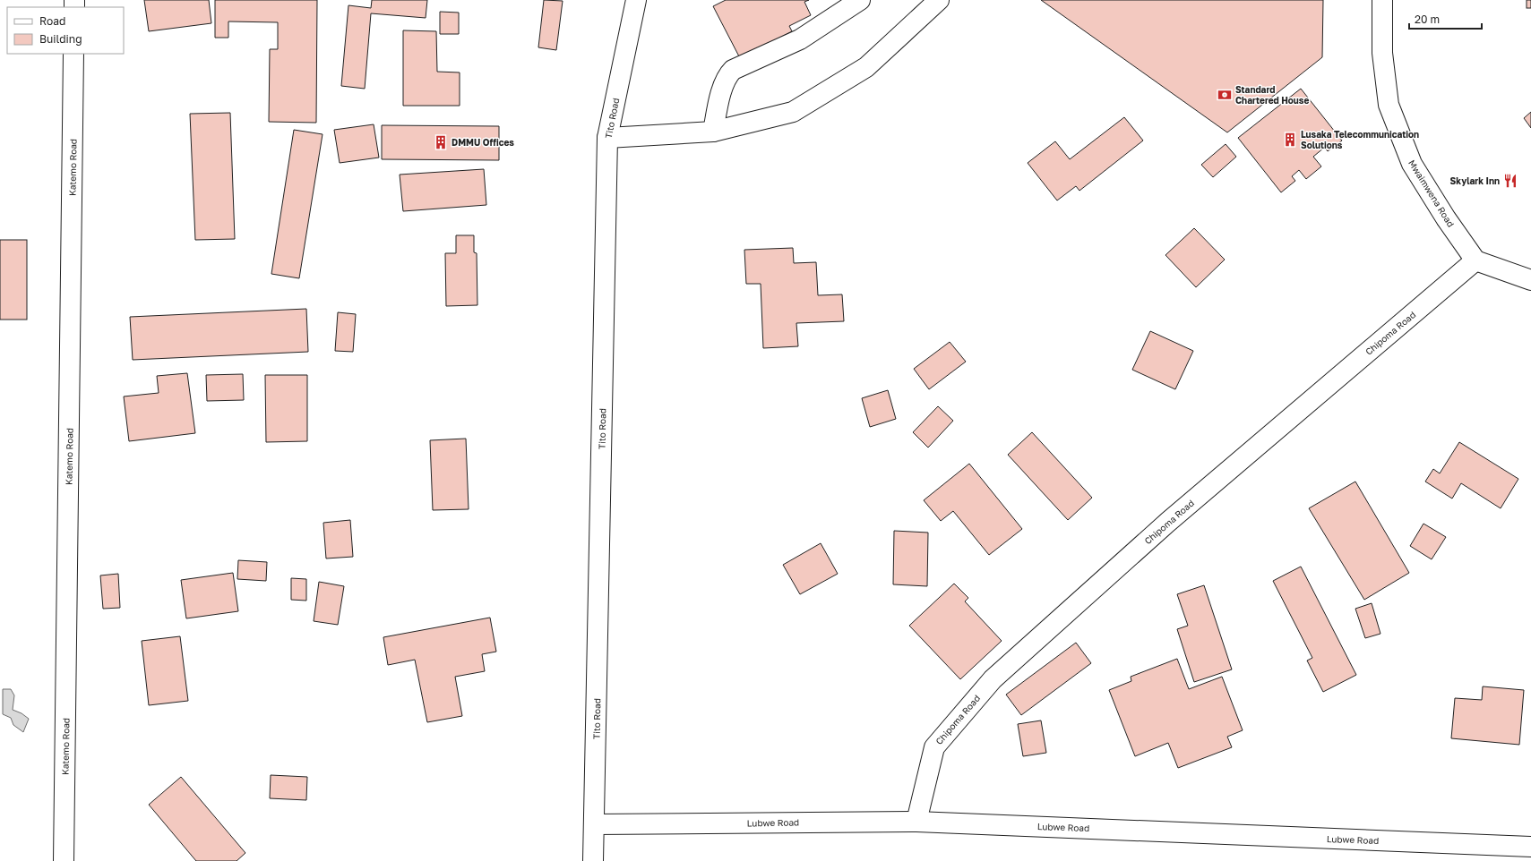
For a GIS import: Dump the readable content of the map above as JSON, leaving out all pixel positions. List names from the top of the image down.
{
  "streets": {
    "street": [
      "Tito Road",
      "Katemo Road",
      "Mwaimwena Road",
      "Chipoma Road",
      "Lubwe Road"
    ]
  },
  "crossings": [
    ["Tito Road", "Lubwe Road"],
    ["Mwaimwena Road", "Chipoma Road"],
    ["Chipoma Road", "Lubwe Road"]
  ],
  "places": {
    "bank": ["Standard Chartered House"],
    "building": ["Lusaka Telecommunication Solutions", "DMMU Offices"],
    "restaurant": ["Skylark Inn"]
  },
  "legend": ["Road", "Building"],
  "scale_bar": "20 m"
}
